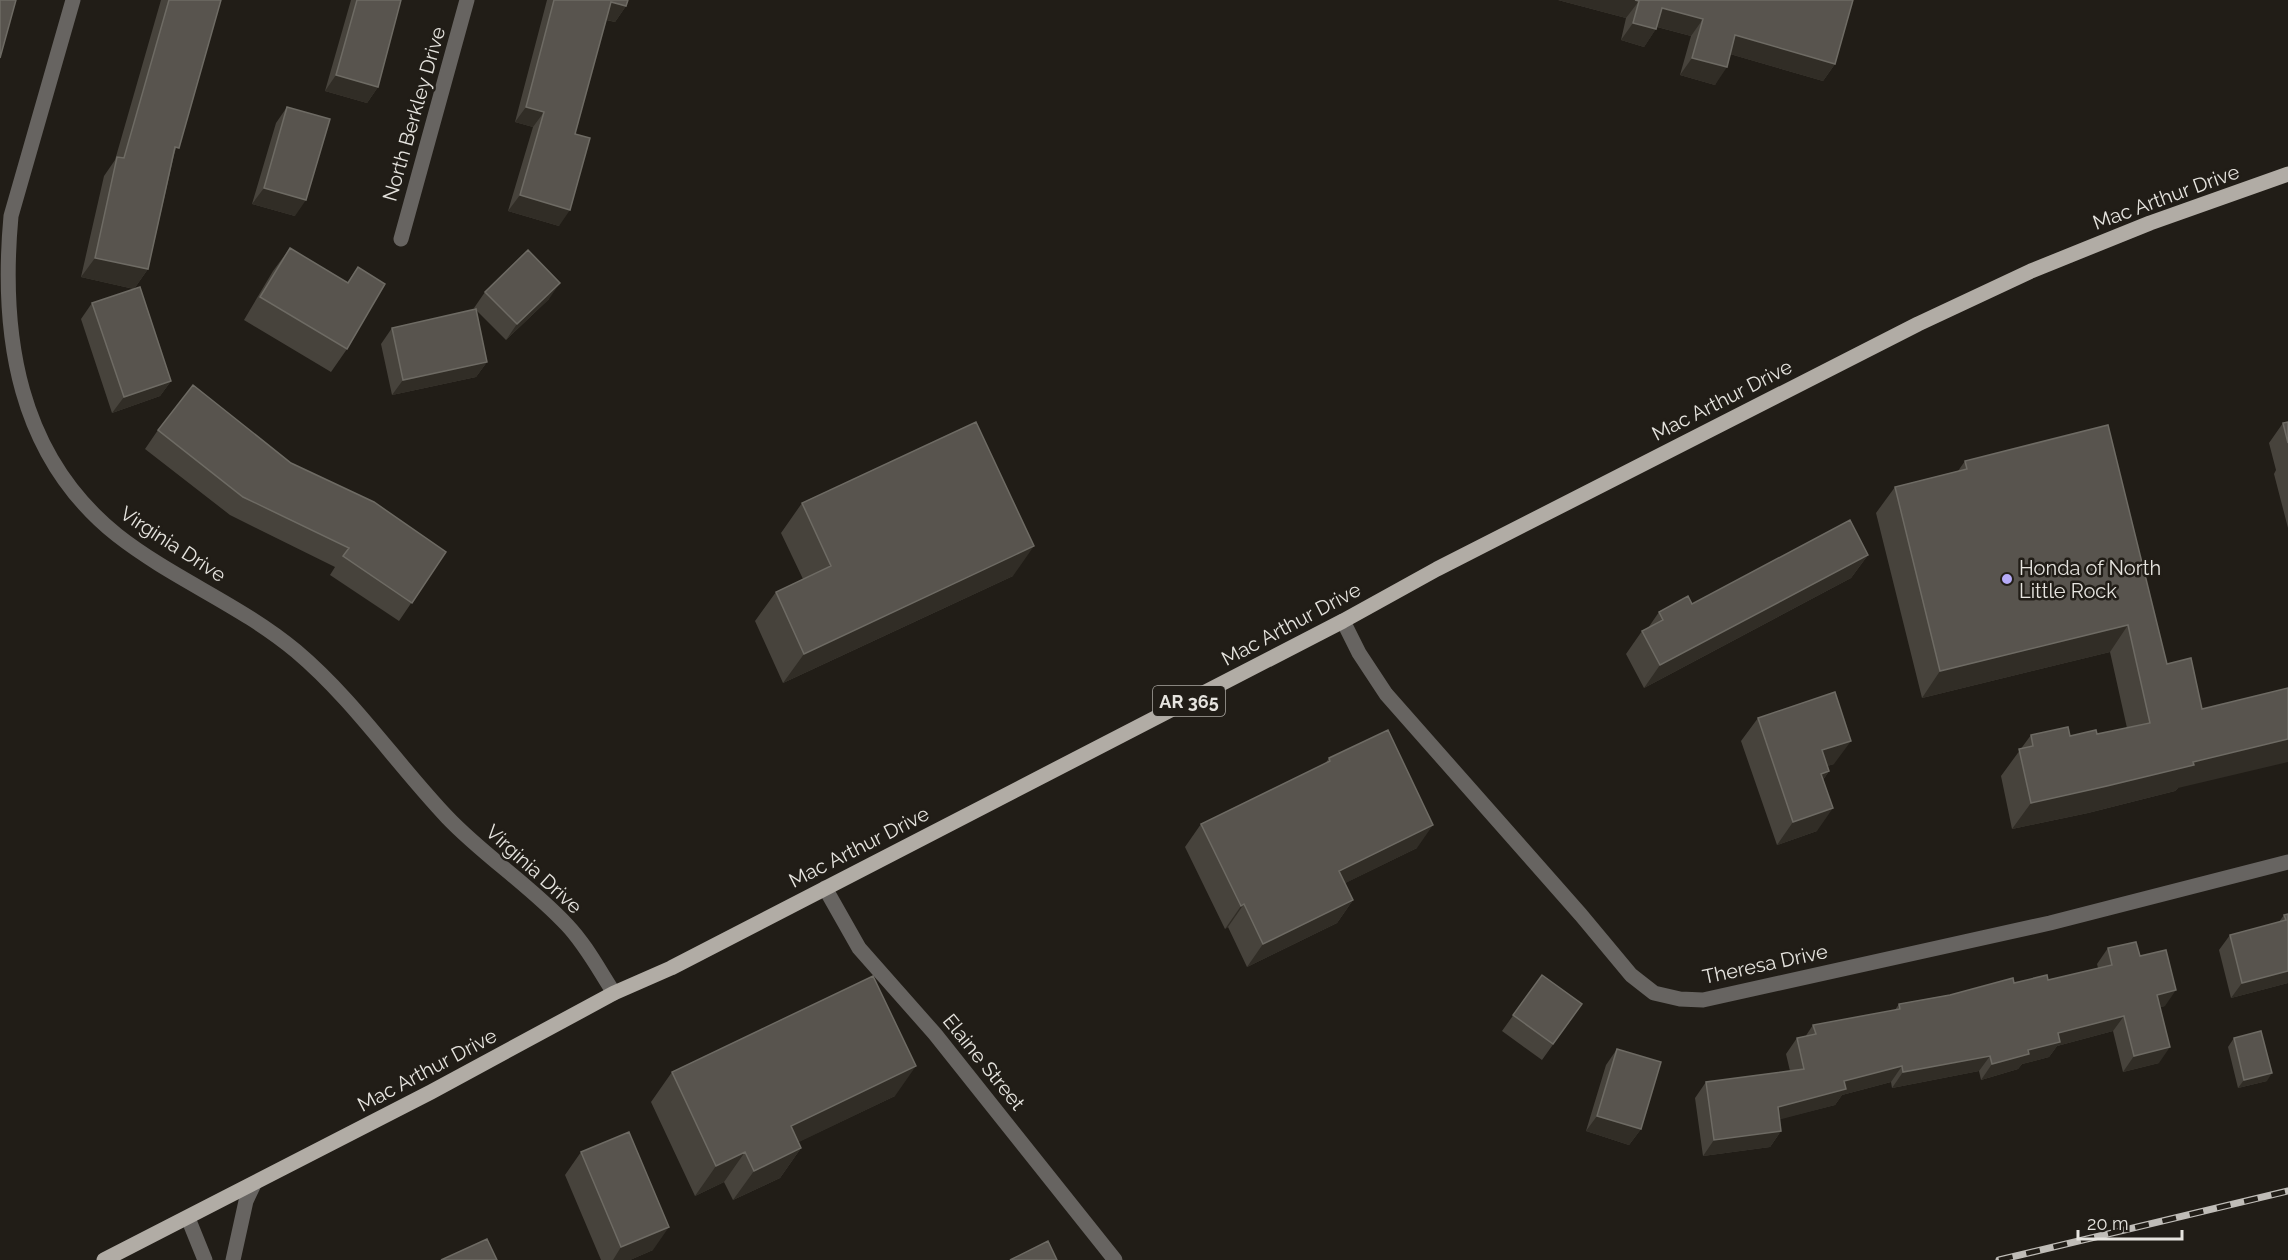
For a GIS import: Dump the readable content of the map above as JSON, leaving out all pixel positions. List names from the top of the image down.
{
  "streets": {
    "main road": ["Mac Arthur Drive", "AR 365"],
    "street": [
      "North Berkley Drive",
      "Virginia Drive",
      "Theresa Drive",
      "Elaine Street"
    ]
  },
  "crossings": [
    ["Mac Arthur Drive", "Virginia Drive"],
    ["Mac Arthur Drive", "Theresa Drive"],
    ["Mac Arthur Drive", "Elaine Street"]
  ],
  "places": ["Honda of North Little Rock"],
  "scale_bar": "20 m"
}
